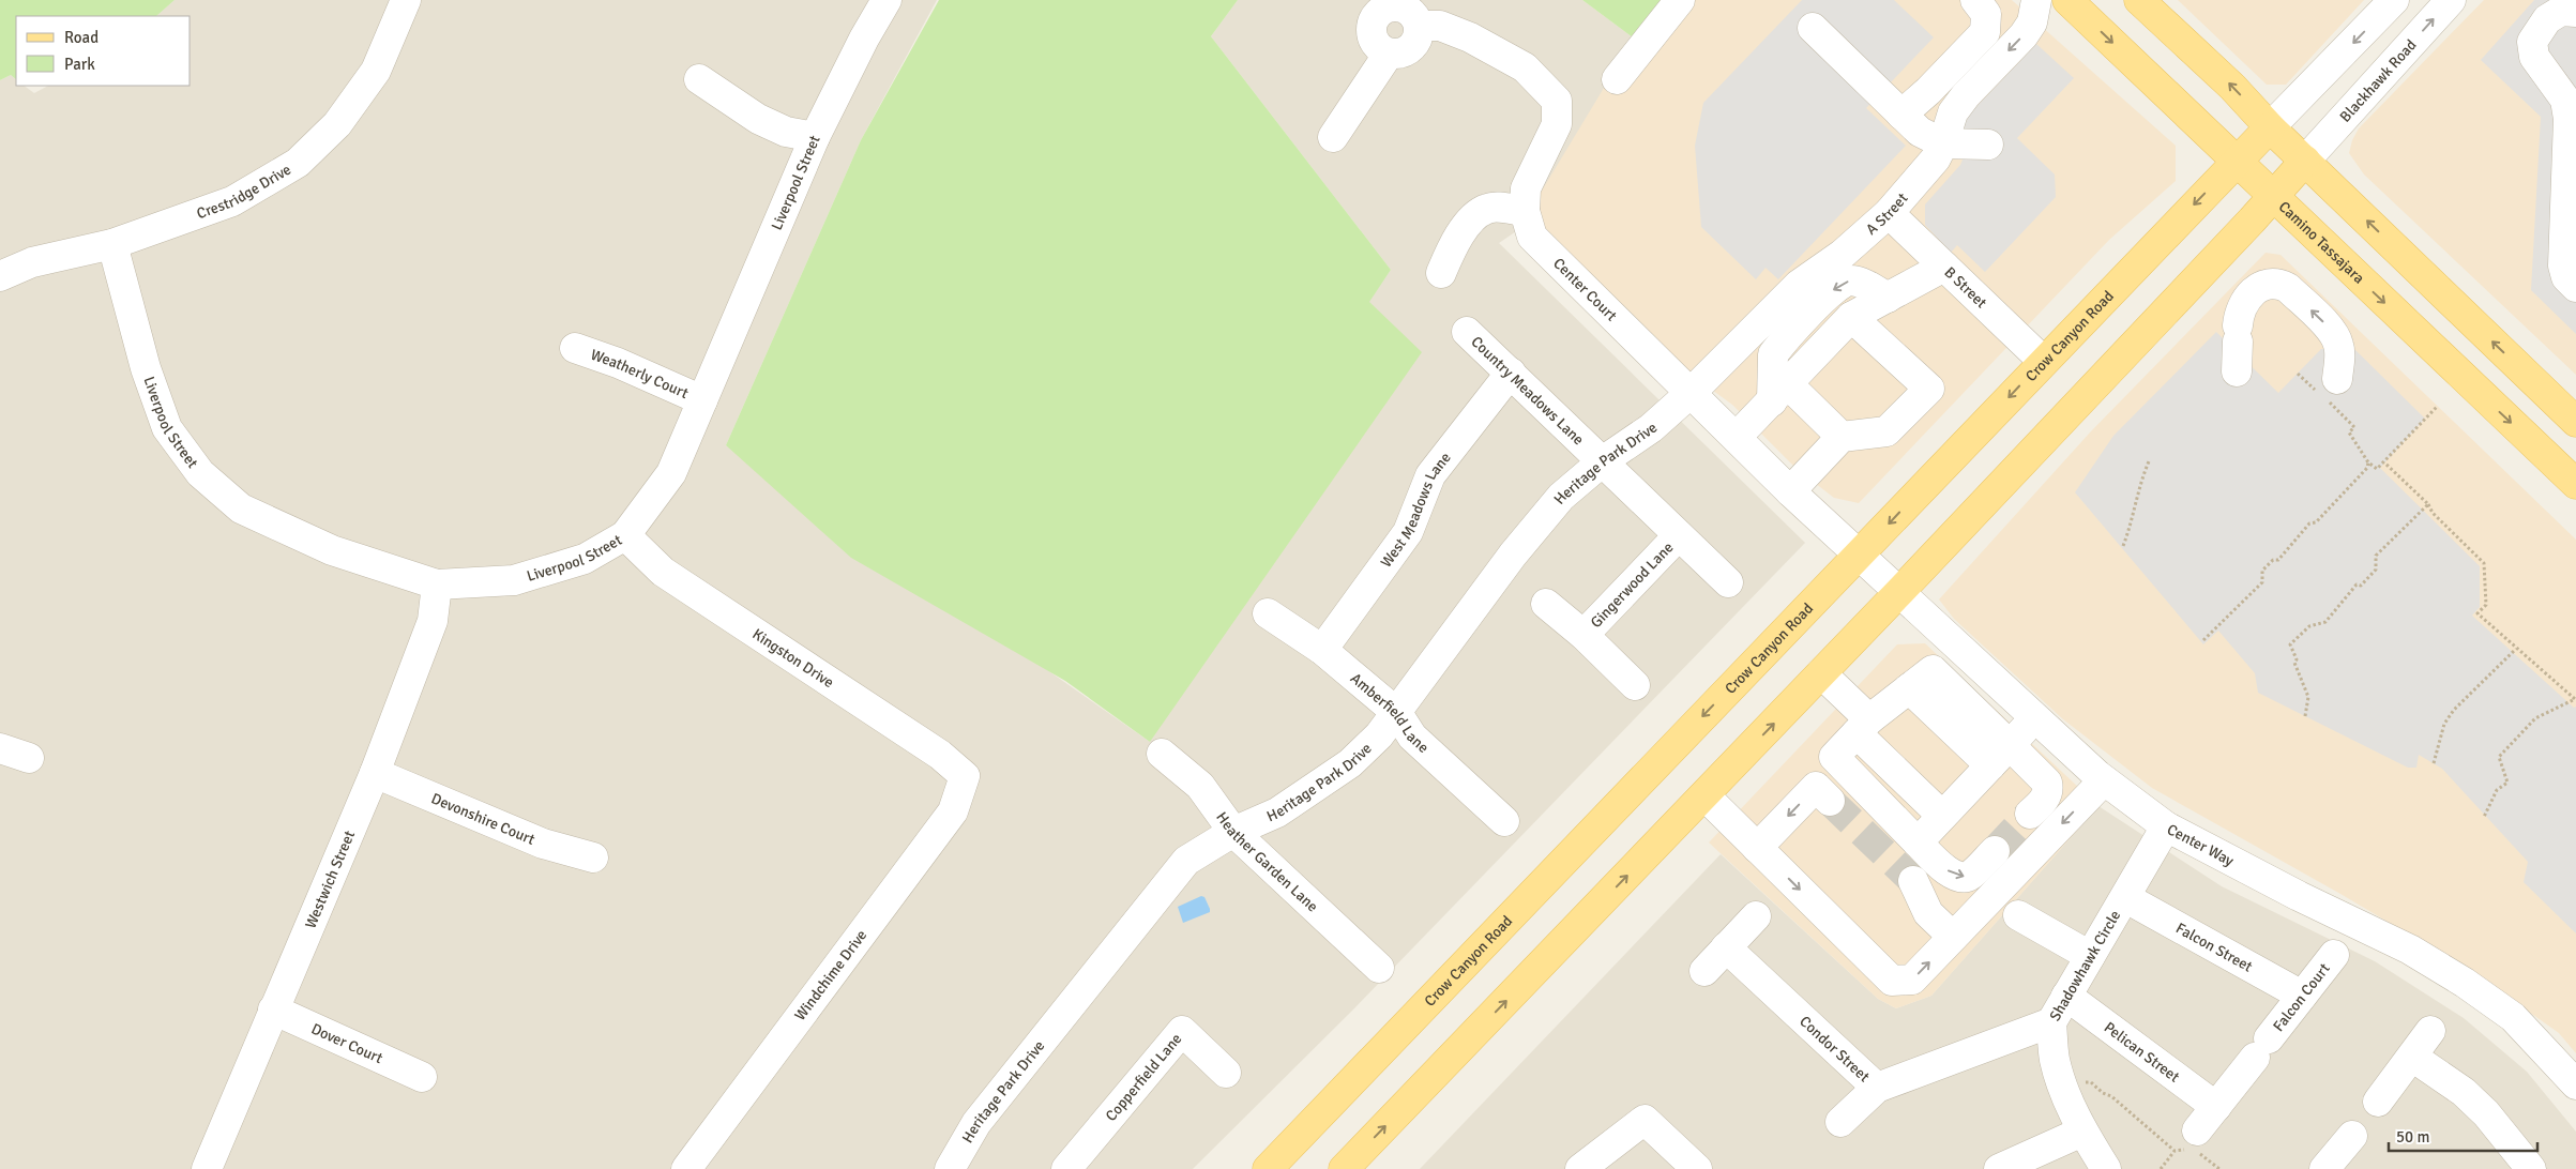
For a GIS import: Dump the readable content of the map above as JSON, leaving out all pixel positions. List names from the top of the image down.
{
  "streets": {
    "main road": ["Camino Tassajara", "Crow Canyon Road"],
    "street": [
      "Blackhawk Road",
      "Liverpool Street",
      "Crestridge Drive",
      "A Street",
      "B Street",
      "Center Court",
      "Weatherly Court",
      "Country Meadows Lane",
      "Heritage Park Drive",
      "West Meadows Lane",
      "Gingerwood Lane",
      "Kingston Drive",
      "Amberfield Lane",
      "Devonshire Court",
      "Center Way",
      "Heather Garden Lane",
      "Westwich Street",
      "Falcon Street",
      "Shadowhawk Circle",
      "Windchime Drive",
      "Falcon Court",
      "Dover Court",
      "Condor Street",
      "Pelican Street",
      "Copperfield Lane"
    ]
  },
  "crossings": [
    ["Liverpool Street", "Crestridge Drive"],
    ["Liverpool Street", "Weatherly Court"],
    ["Liverpool Street", "Kingston Drive"],
    ["Liverpool Street", "Westwich Street"],
    ["A Street", "B Street"],
    ["A Street", "Center Court"],
    ["A Street", "Heritage Park Drive"],
    ["Camino Tassajara", "Crow Canyon Road"],
    ["B Street", "Crow Canyon Road"],
    ["Center Court", "Crow Canyon Road"],
    ["Center Court", "Heritage Park Drive"],
    ["Center Court", "Center Way"],
    ["Crow Canyon Road", "Center Way"],
    ["Country Meadows Lane", "Heritage Park Drive"],
    ["Country Meadows Lane", "West Meadows Lane"],
    ["Country Meadows Lane", "Gingerwood Lane"],
    ["Heritage Park Drive", "Amberfield Lane"],
    ["Heritage Park Drive", "Heather Garden Lane"],
    ["West Meadows Lane", "Amberfield Lane"],
    ["Kingston Drive", "Windchime Drive"],
    ["Devonshire Court", "Westwich Street"],
    ["Center Way", "Shadowhawk Circle"],
    ["Westwich Street", "Dover Court"],
    ["Falcon Street", "Shadowhawk Circle"],
    ["Falcon Street", "Falcon Court"],
    ["Shadowhawk Circle", "Condor Street"],
    ["Shadowhawk Circle", "Pelican Street"],
    ["Falcon Court", "Pelican Street"]
  ],
  "legend": ["Road", "Park"],
  "scale_bar": "50 m"
}
